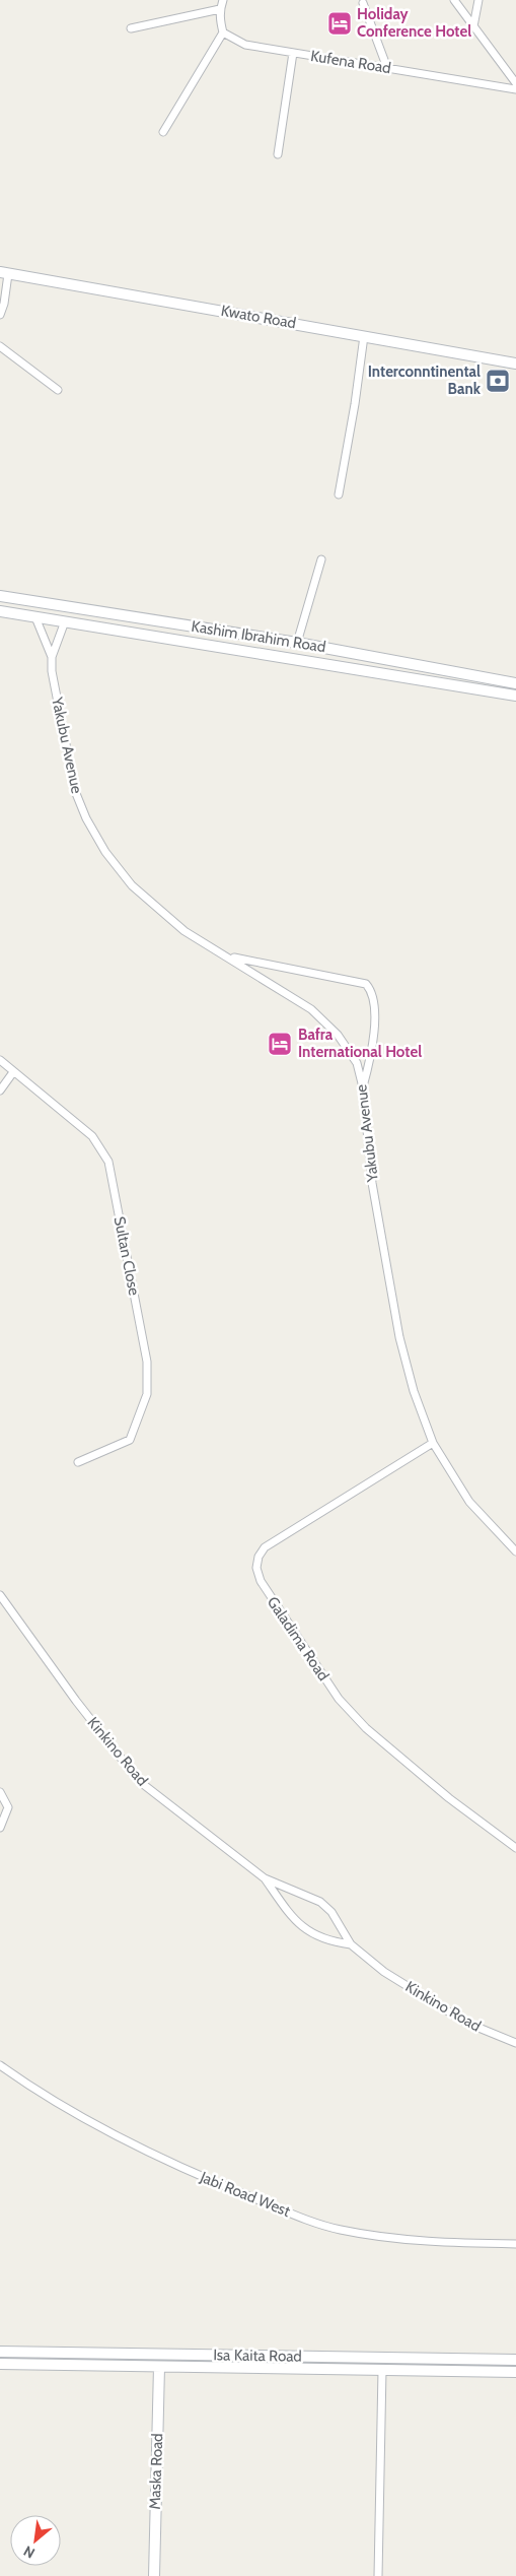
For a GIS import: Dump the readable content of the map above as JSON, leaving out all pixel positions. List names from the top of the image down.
{
  "streets": {
    "street": [
      "Kufena Road",
      "Kwato Road",
      "Kashim Ibrahim Road",
      "Yakubu Avenue",
      "Sultan Close",
      "Galadima Road",
      "Kinkino Road",
      "Jabi Road West",
      "Isa Kaita Road",
      "Maska Road"
    ]
  },
  "crossings": [
    ["Kashim Ibrahim Road", "Yakubu Avenue"],
    ["Yakubu Avenue", "Galadima Road"],
    ["Isa Kaita Road", "Maska Road"]
  ],
  "places": {
    "hotel": ["Holiday Conference Hotel", "Bafra International Hotel"],
    "bank": ["Interconntinental Bank"]
  },
  "north": "bottom left"
}
